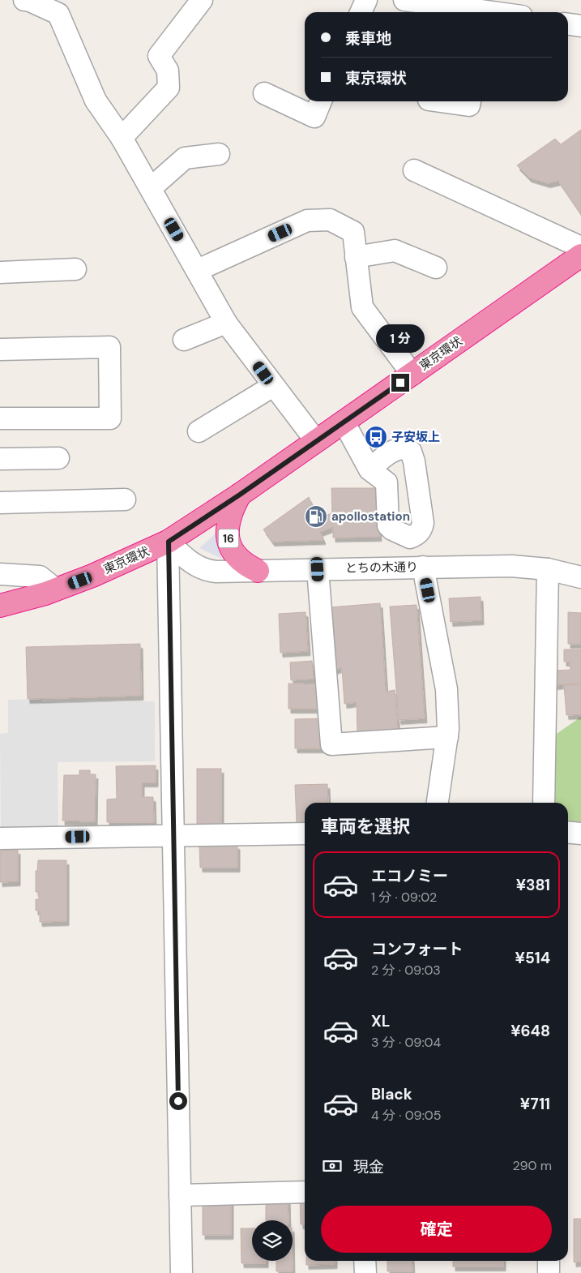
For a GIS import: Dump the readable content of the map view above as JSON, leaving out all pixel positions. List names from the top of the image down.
{
  "streets": {
    "highway": ["東京環状", "16"],
    "street": ["とちの木通り"]
  },
  "crossings": [
    ["東京環状", "16"],
    ["東京環状", "とちの木通り"],
    ["16", "とちの木通り"]
  ],
  "places": {
    "bus stop": ["子安坂上"],
    "fuel station": ["apollostation"]
  },
  "page": {
    "banner": ["乗車地", "東京環状"],
    "bubble": "1 分",
    "heading": "車両を選択",
    "list": [
      {
        "name": "エコノミー",
        "note": "1 分 · 09:02",
        "value": "¥381"
      },
      {
        "name": "コンフォート",
        "note": "2 分 · 09:03",
        "value": "¥514"
      },
      {
        "name": "XL",
        "note": "3 分 · 09:04",
        "value": "¥648"
      },
      {
        "name": "Black",
        "note": "4 分 · 09:05",
        "value": "¥711"
      }
    ],
    "pay": ["現金", "290 m"],
    "buttons": "確定"
  }
}
